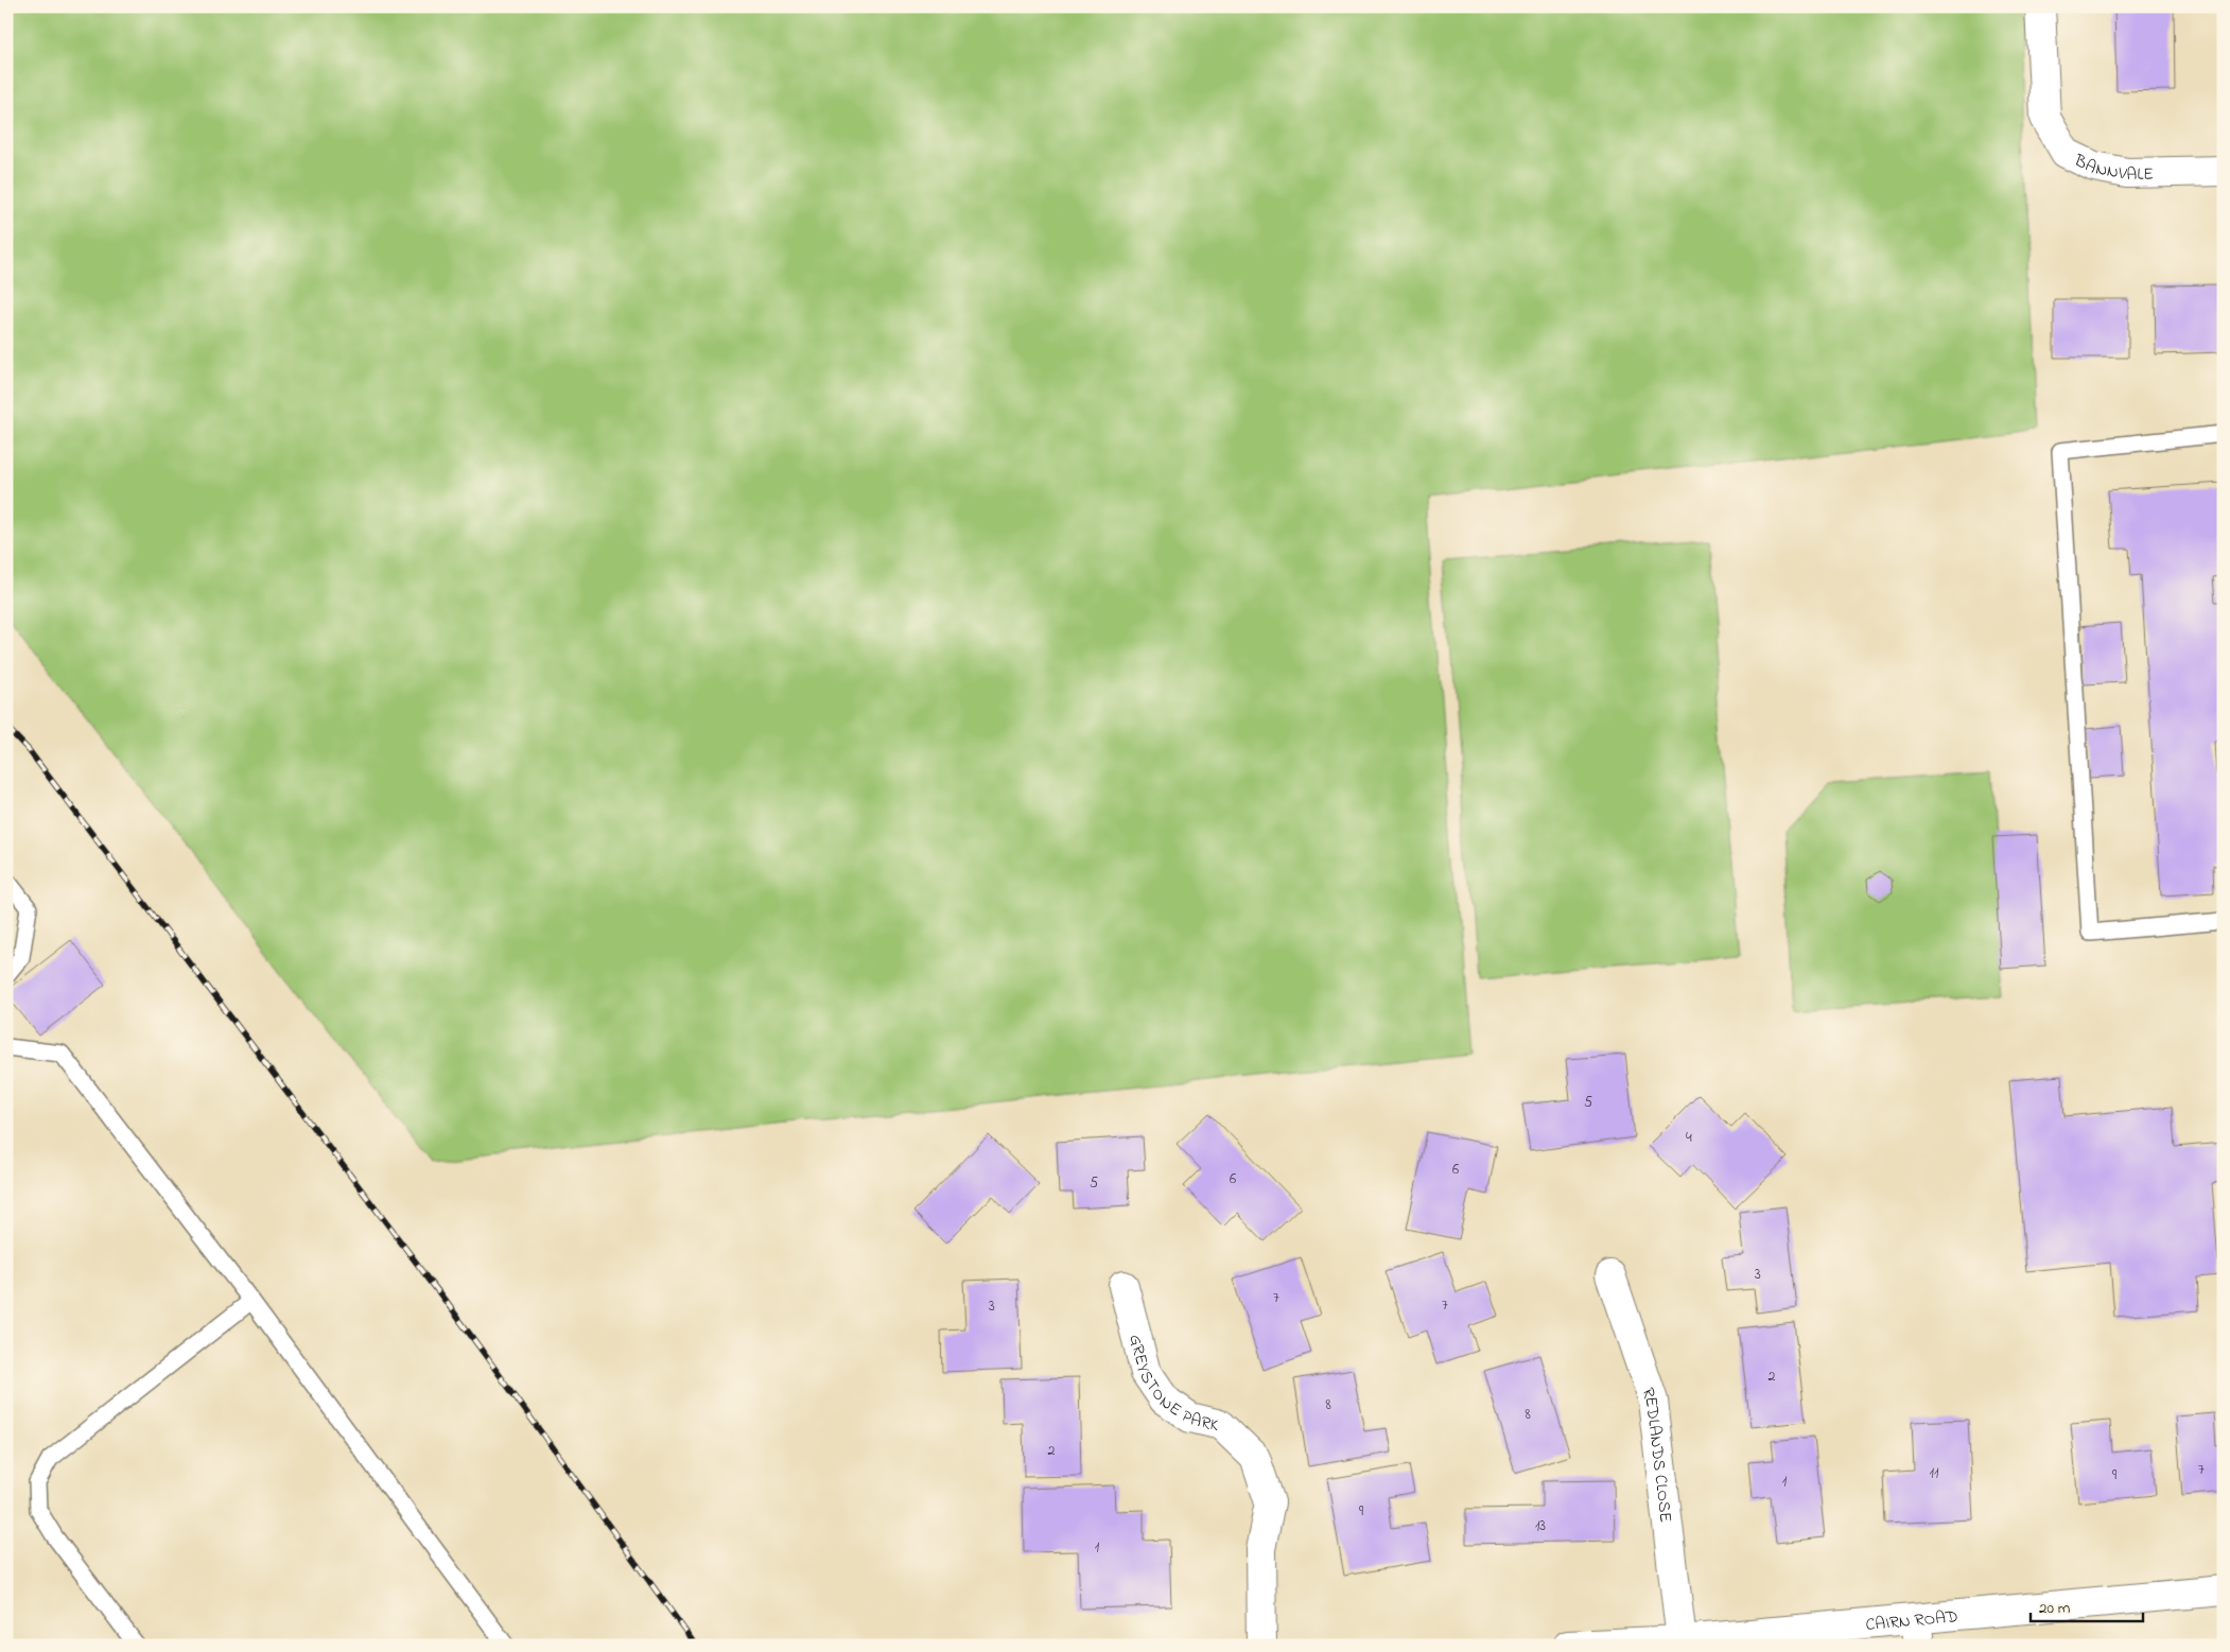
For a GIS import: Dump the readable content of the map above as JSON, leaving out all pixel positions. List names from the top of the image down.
{
  "streets": {
    "street": [
      "BANNVALE",
      "GREYSTONE PARK",
      "REDLANDS CLOSE",
      "CAIRN ROAD"
    ]
  },
  "crossings": [
    ["REDLANDS CLOSE", "CAIRN ROAD"]
  ],
  "house_numbers": [
    "5",
    "4",
    "6",
    "6",
    "5",
    "3",
    "7",
    "7",
    "3",
    "2",
    "8",
    "8",
    "2",
    "7",
    "11",
    "9",
    "1",
    "9",
    "13",
    "1"
  ],
  "scale_bar": "20 m"
}
